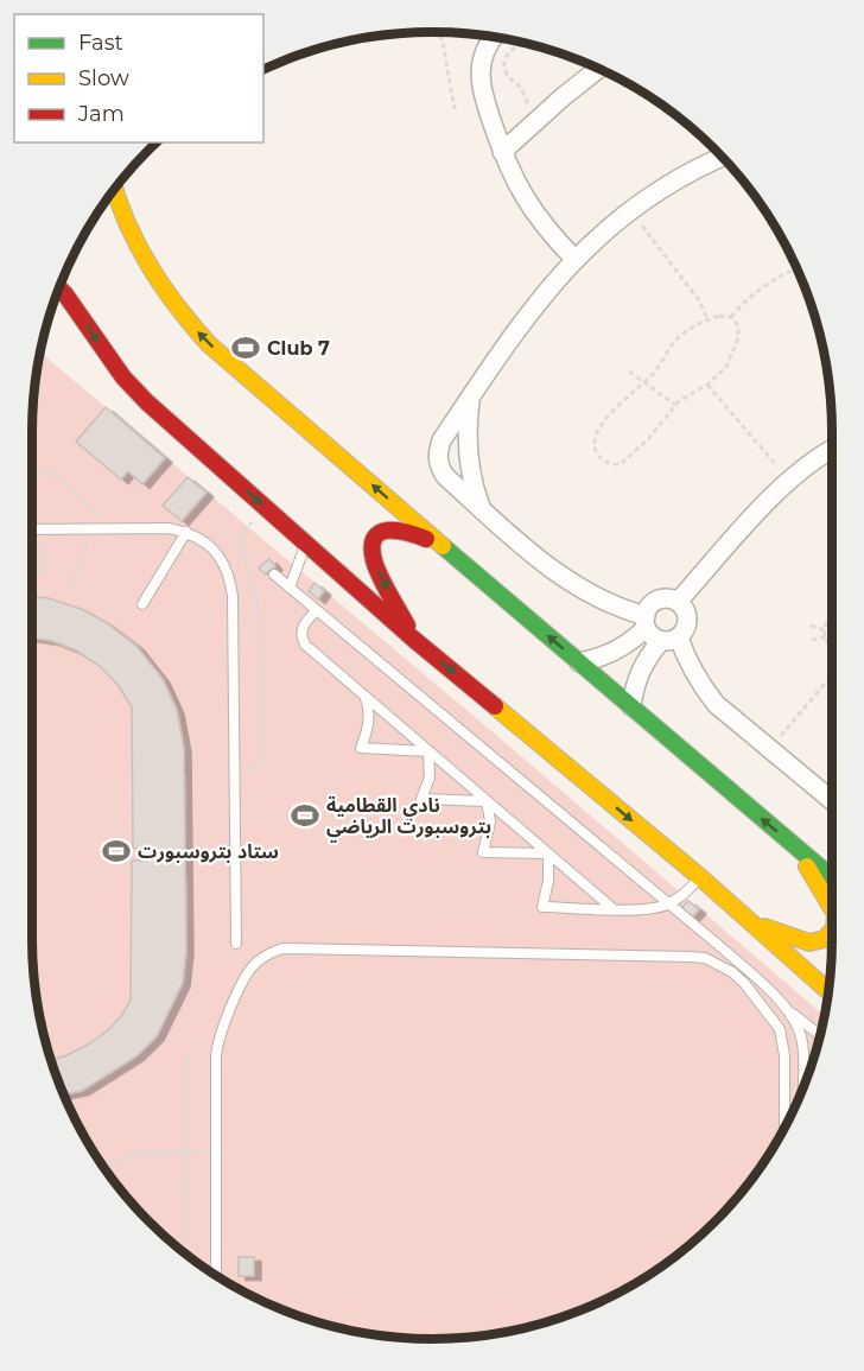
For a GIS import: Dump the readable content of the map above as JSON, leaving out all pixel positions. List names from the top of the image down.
{
  "places": {
    "sports": ["Club 7", "نادي القطامية بتروسبورت الرياضي", "ستاد بتروسبورت"]
  },
  "legend": ["Fast", "Slow", "Jam"]
}
